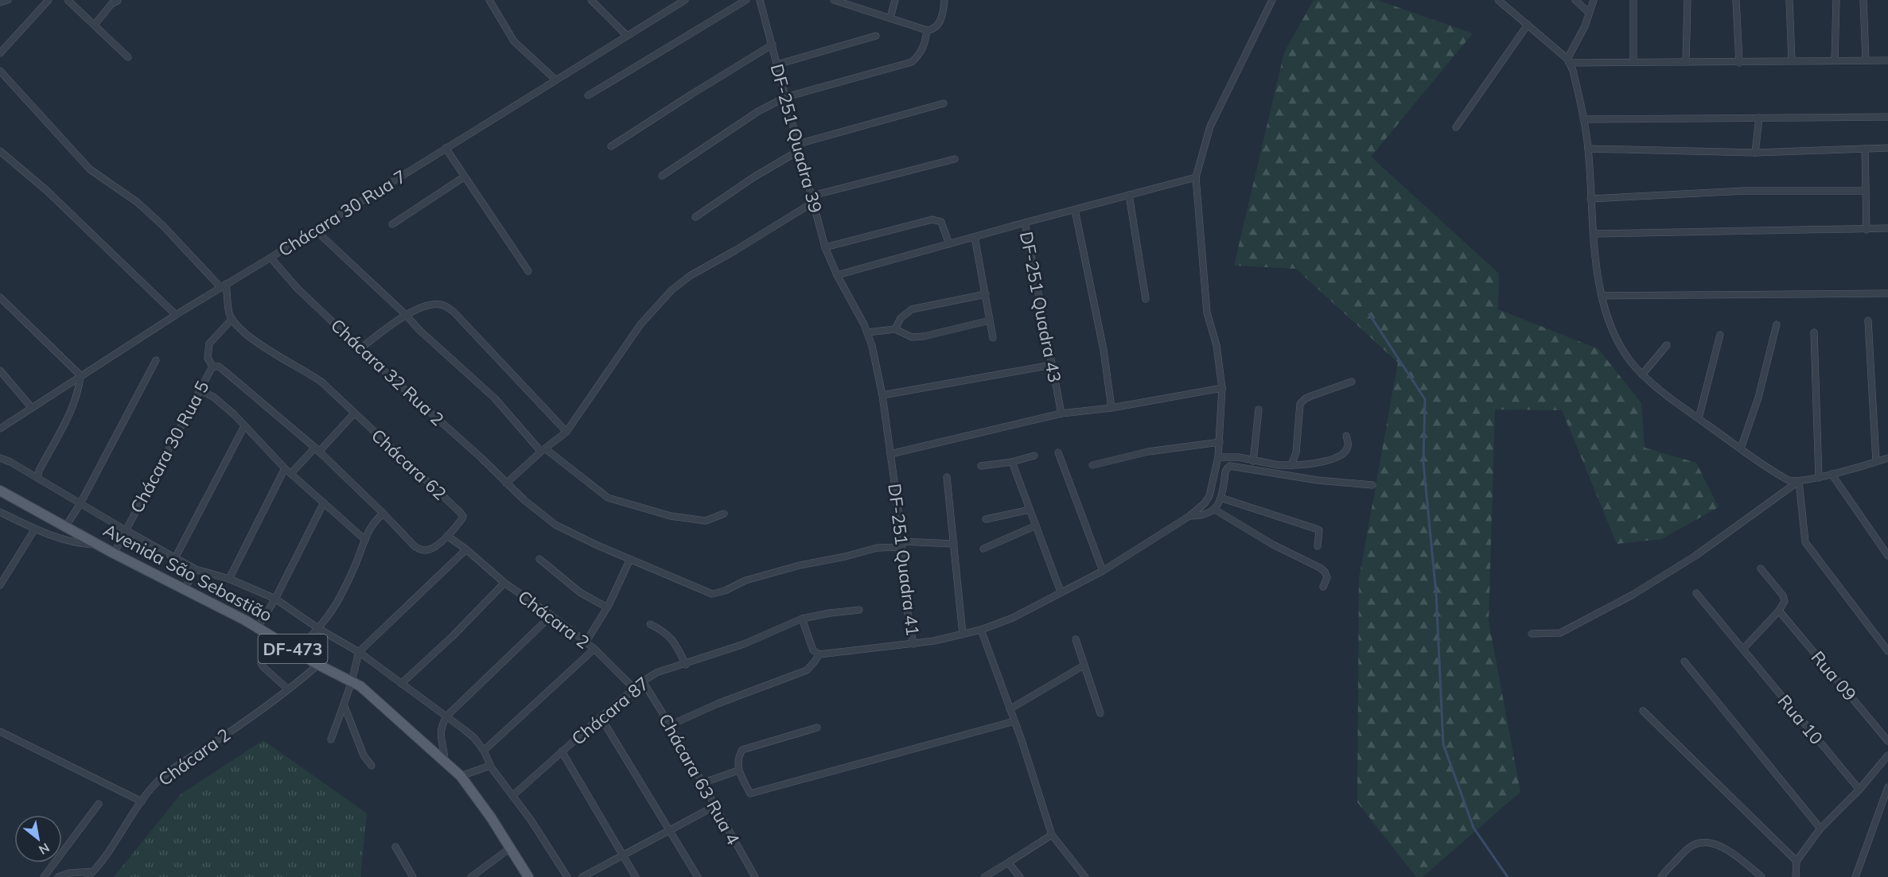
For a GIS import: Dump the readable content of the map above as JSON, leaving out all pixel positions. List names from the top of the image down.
{
  "streets": {
    "main road": ["Avenida São Sebastião", "DF-473"],
    "street": [
      "DF-251 Quadra 39",
      "Chácara 30 Rua 7",
      "DF-251 Quadra 43",
      "Chácara 32 Rua 2",
      "Chácara 30 Rua 5",
      "Chácara 62",
      "DF-251 Quadra 41",
      "Chácara 2",
      "Rua 09",
      "Chácara 87",
      "Rua 10",
      "Chácara 63 Rua 4"
    ]
  },
  "crossings": [
    ["DF-251 Quadra 39", "DF-251 Quadra 41"],
    ["Chácara 30 Rua 7", "Chácara 32 Rua 2"],
    ["Chácara 32 Rua 2", "DF-251 Quadra 41"],
    ["Chácara 30 Rua 5", "Avenida São Sebastião"],
    ["Chácara 62", "Chácara 2"],
    ["Avenida São Sebastião", "Chácara 2"],
    ["Chácara 2", "Chácara 87"],
    ["Chácara 87", "Chácara 63 Rua 4"]
  ],
  "north": "bottom right"
}
